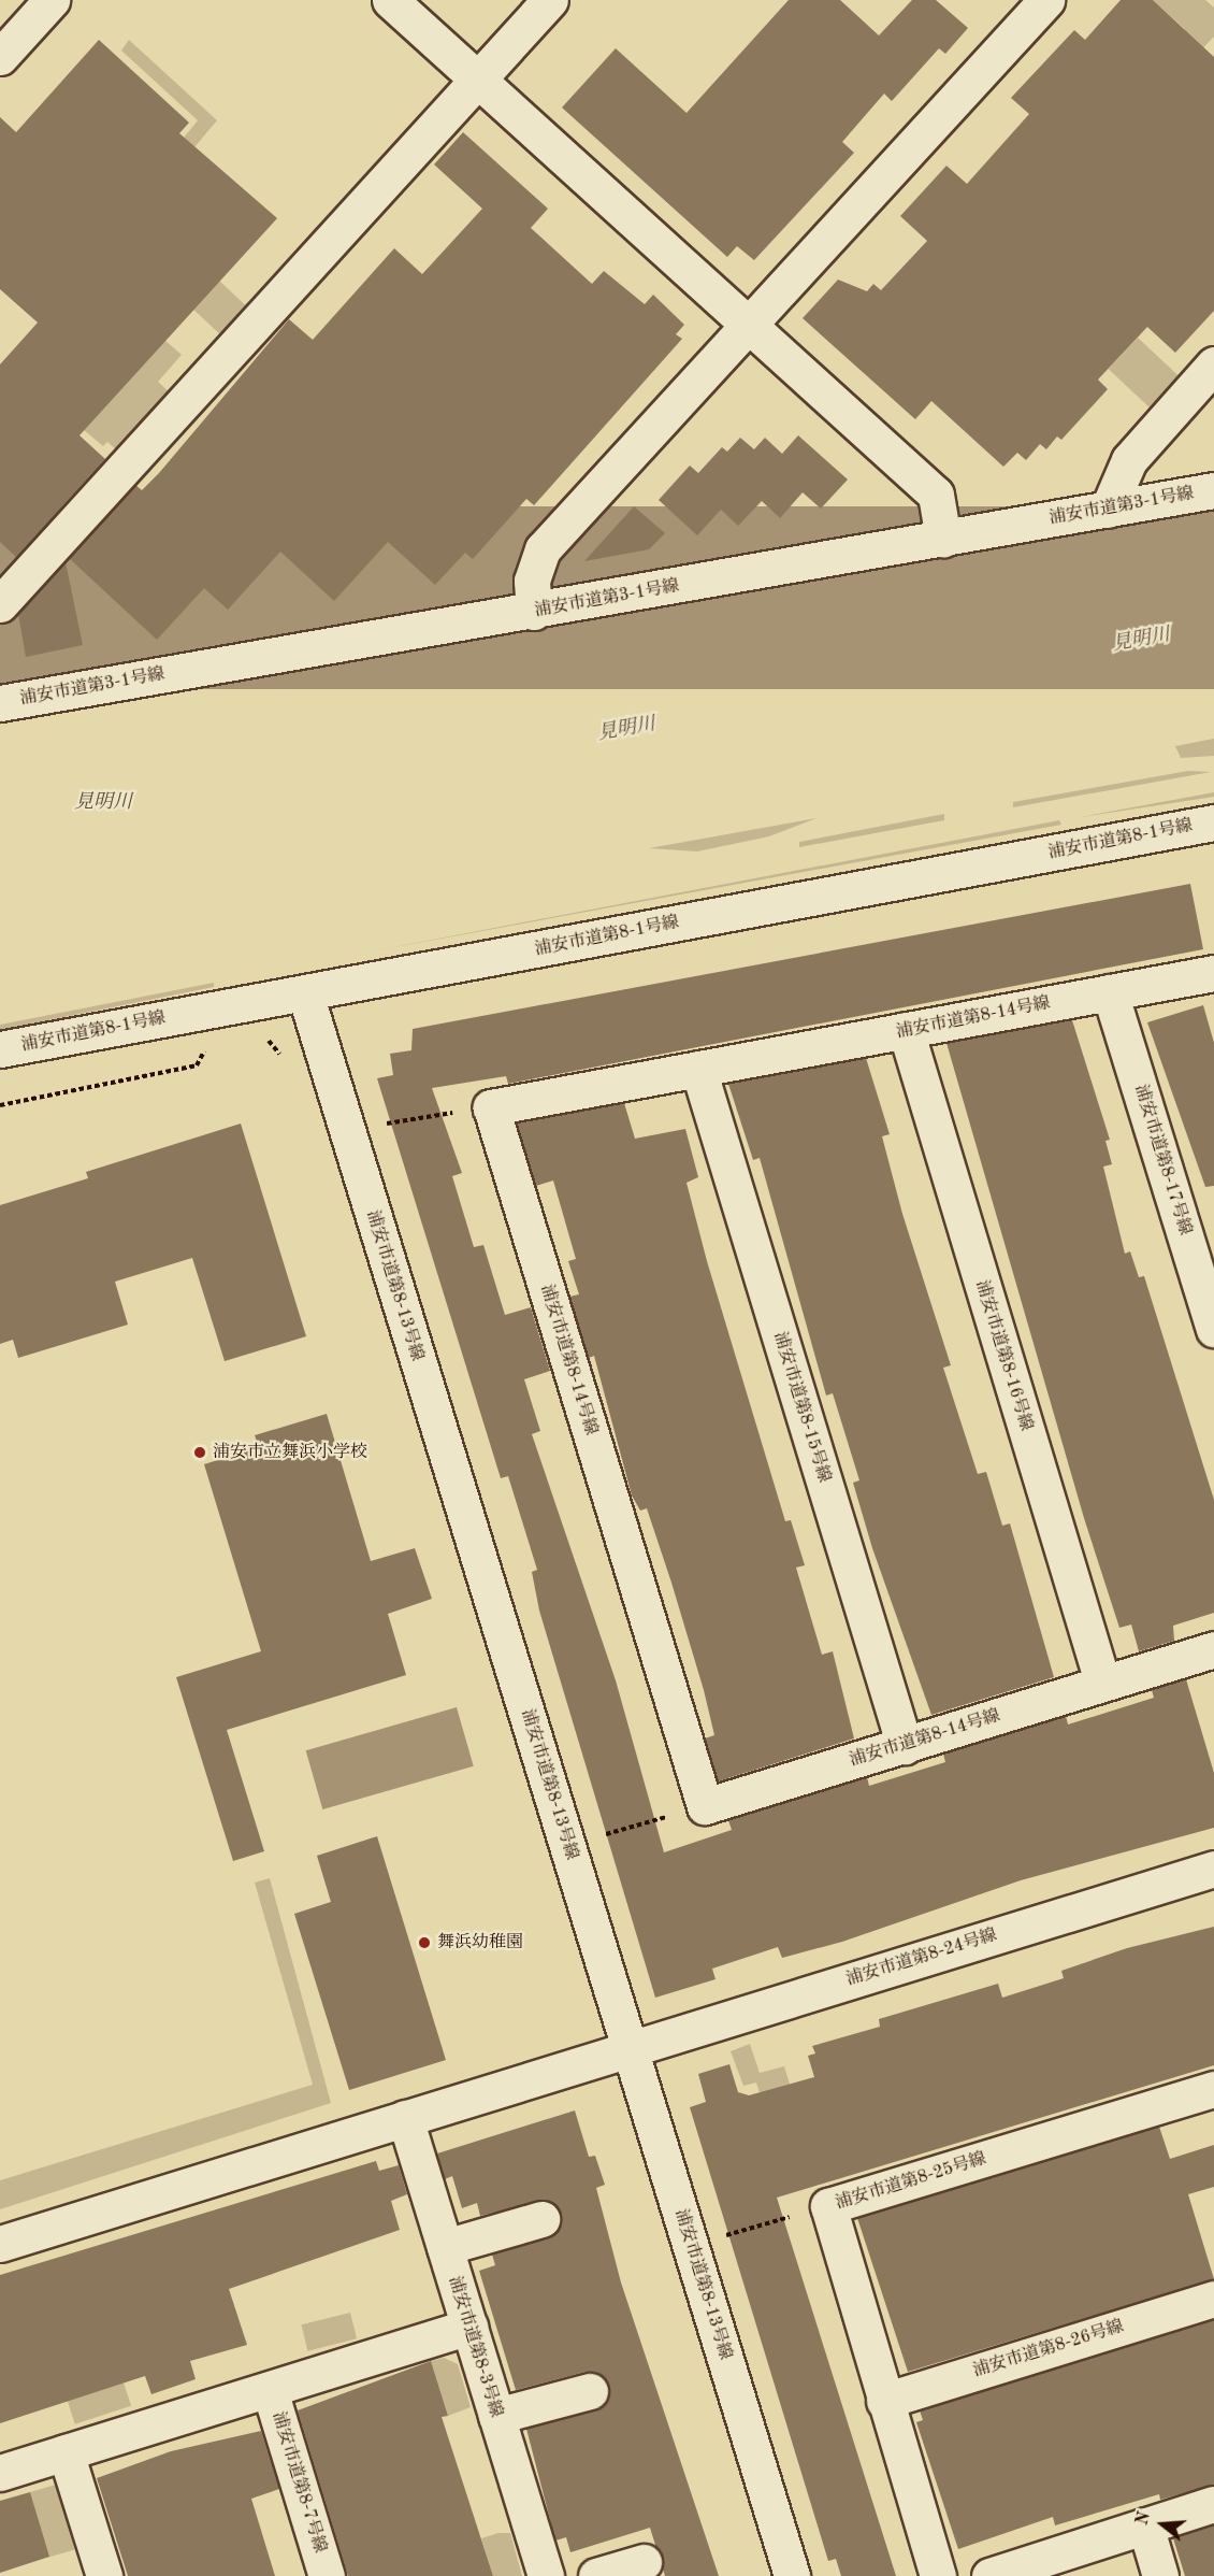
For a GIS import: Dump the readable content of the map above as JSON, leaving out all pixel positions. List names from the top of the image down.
{
  "streets": {
    "street": [
      "浦安市道第3-1号線",
      "浦安市道第8-1号線",
      "浦安市道第8-14号線",
      "浦安市道第8-17号線",
      "浦安市道第8-13号線",
      "浦安市道第8-16号線",
      "浦安市道第8-15号線",
      "浦安市道第8-24号線",
      "浦安市道第8-25号線",
      "浦安市道第8-3号線",
      "浦安市道第8-26号線",
      "浦安市道第8-7号線"
    ]
  },
  "crossings": [
    ["浦安市道第8-1号線", "浦安市道第8-13号線"],
    ["浦安市道第8-14号線", "浦安市道第8-17号線"],
    ["浦安市道第8-14号線", "浦安市道第8-16号線"],
    ["浦安市道第8-14号線", "浦安市道第8-15号線"],
    ["浦安市道第8-13号線", "浦安市道第8-24号線"],
    ["浦安市道第8-25号線", "浦安市道第8-26号線"]
  ],
  "water": ["見明川"],
  "places": ["浦安市立舞浜小学校", "舞浜幼稚園"],
  "north": "left"
}
